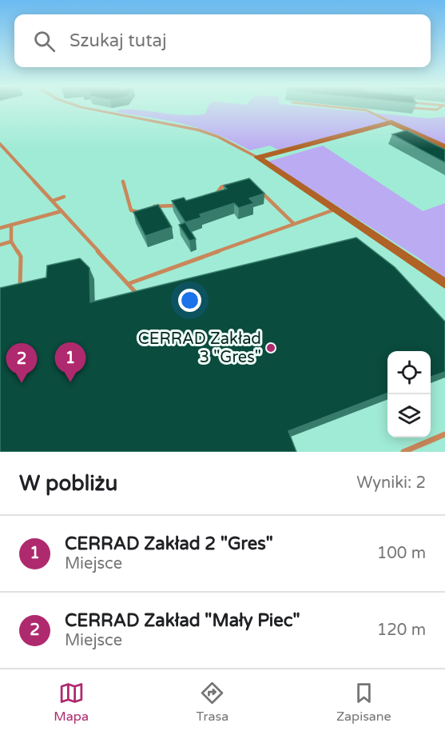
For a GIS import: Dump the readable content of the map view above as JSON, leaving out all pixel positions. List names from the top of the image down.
{
  "places": ["CERRAD Zakład 3 \"Gres\""],
  "page": {
    "search": "Szukaj tutaj",
    "pins": ["1", "2"],
    "heading": ["W pobliżu", "Wyniki: 2"],
    "list": [
      {
        "mark": "1",
        "name": "CERRAD Zakład 2 \"Gres\"",
        "note": "Miejsce",
        "value": "100 m"
      },
      {
        "mark": "2",
        "name": "CERRAD Zakład \"Mały Piec\"",
        "note": "Miejsce",
        "value": "120 m"
      }
    ],
    "nav": ["Mapa", "Trasa", "Zapisane"]
  }
}
